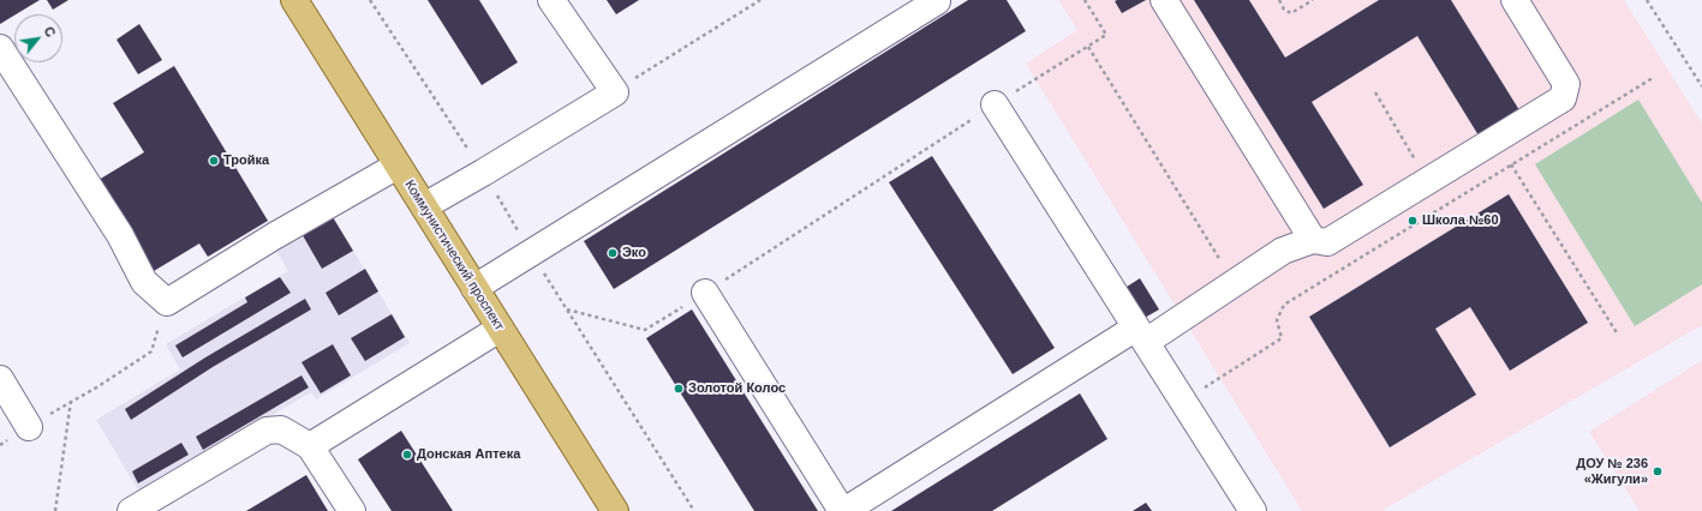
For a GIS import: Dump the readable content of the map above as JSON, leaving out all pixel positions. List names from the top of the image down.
{
  "streets": {
    "main road": ["Коммунистический проспект"]
  },
  "places": [
    "Тройка",
    "Школа №60",
    "Эко",
    "Золотой Колос",
    "Донская Аптека",
    "ДОУ № 236 «Жигули»"
  ],
  "north": "top right"
}
